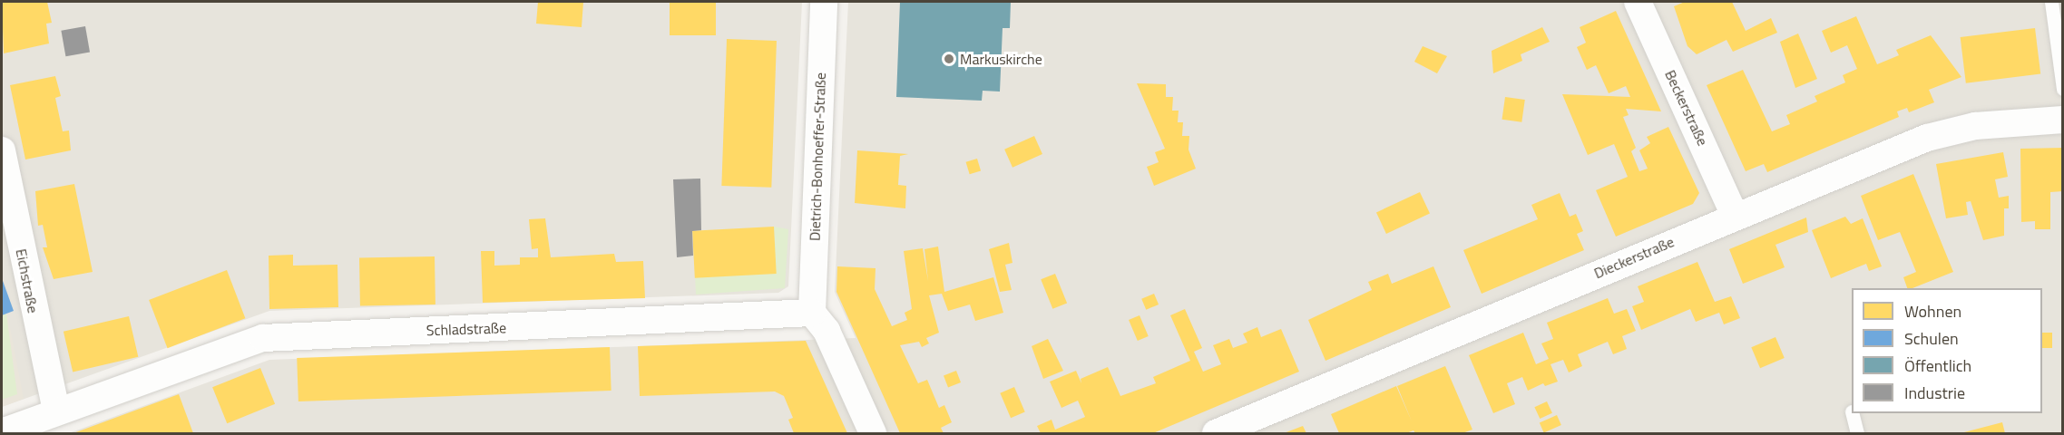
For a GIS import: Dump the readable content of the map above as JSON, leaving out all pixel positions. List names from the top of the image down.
{
  "streets": {
    "street": [
      "Beckerstraße",
      "Dietrich-Bonhoeffer-Straße",
      "Dieckerstraße",
      "Eichstraße",
      "Schladstraße"
    ]
  },
  "crossings": [
    ["Beckerstraße", "Dieckerstraße"],
    ["Dietrich-Bonhoeffer-Straße", "Schladstraße"],
    ["Eichstraße", "Schladstraße"]
  ],
  "places": ["Markuskirche"],
  "legend": [
    "Wohnen",
    "Schulen",
    "Öffentlich",
    "Industrie"
  ]
}
